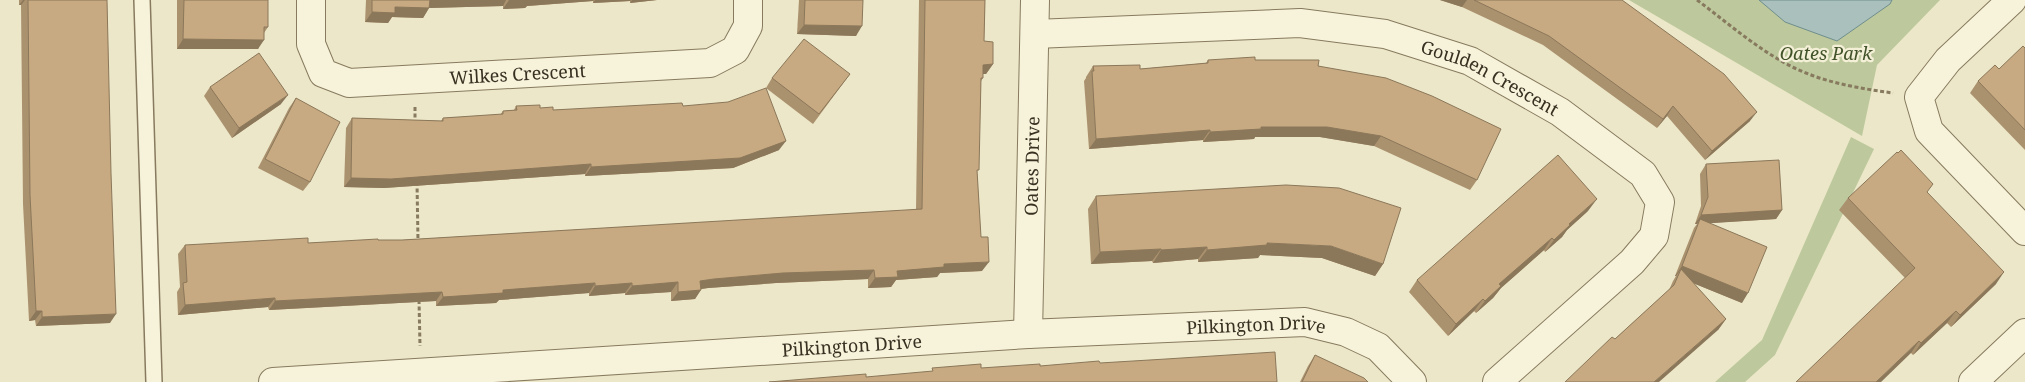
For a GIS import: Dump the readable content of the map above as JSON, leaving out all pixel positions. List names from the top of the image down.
{
  "streets": {
    "street": [
      "Wilkes Crescent",
      "Goulden Crescent",
      "Oates Drive",
      "Pilkington Drive"
    ]
  },
  "crossings": [
    ["Goulden Crescent", "Oates Drive"],
    ["Oates Drive", "Pilkington Drive"]
  ],
  "parks": ["Oates Park"]
}
